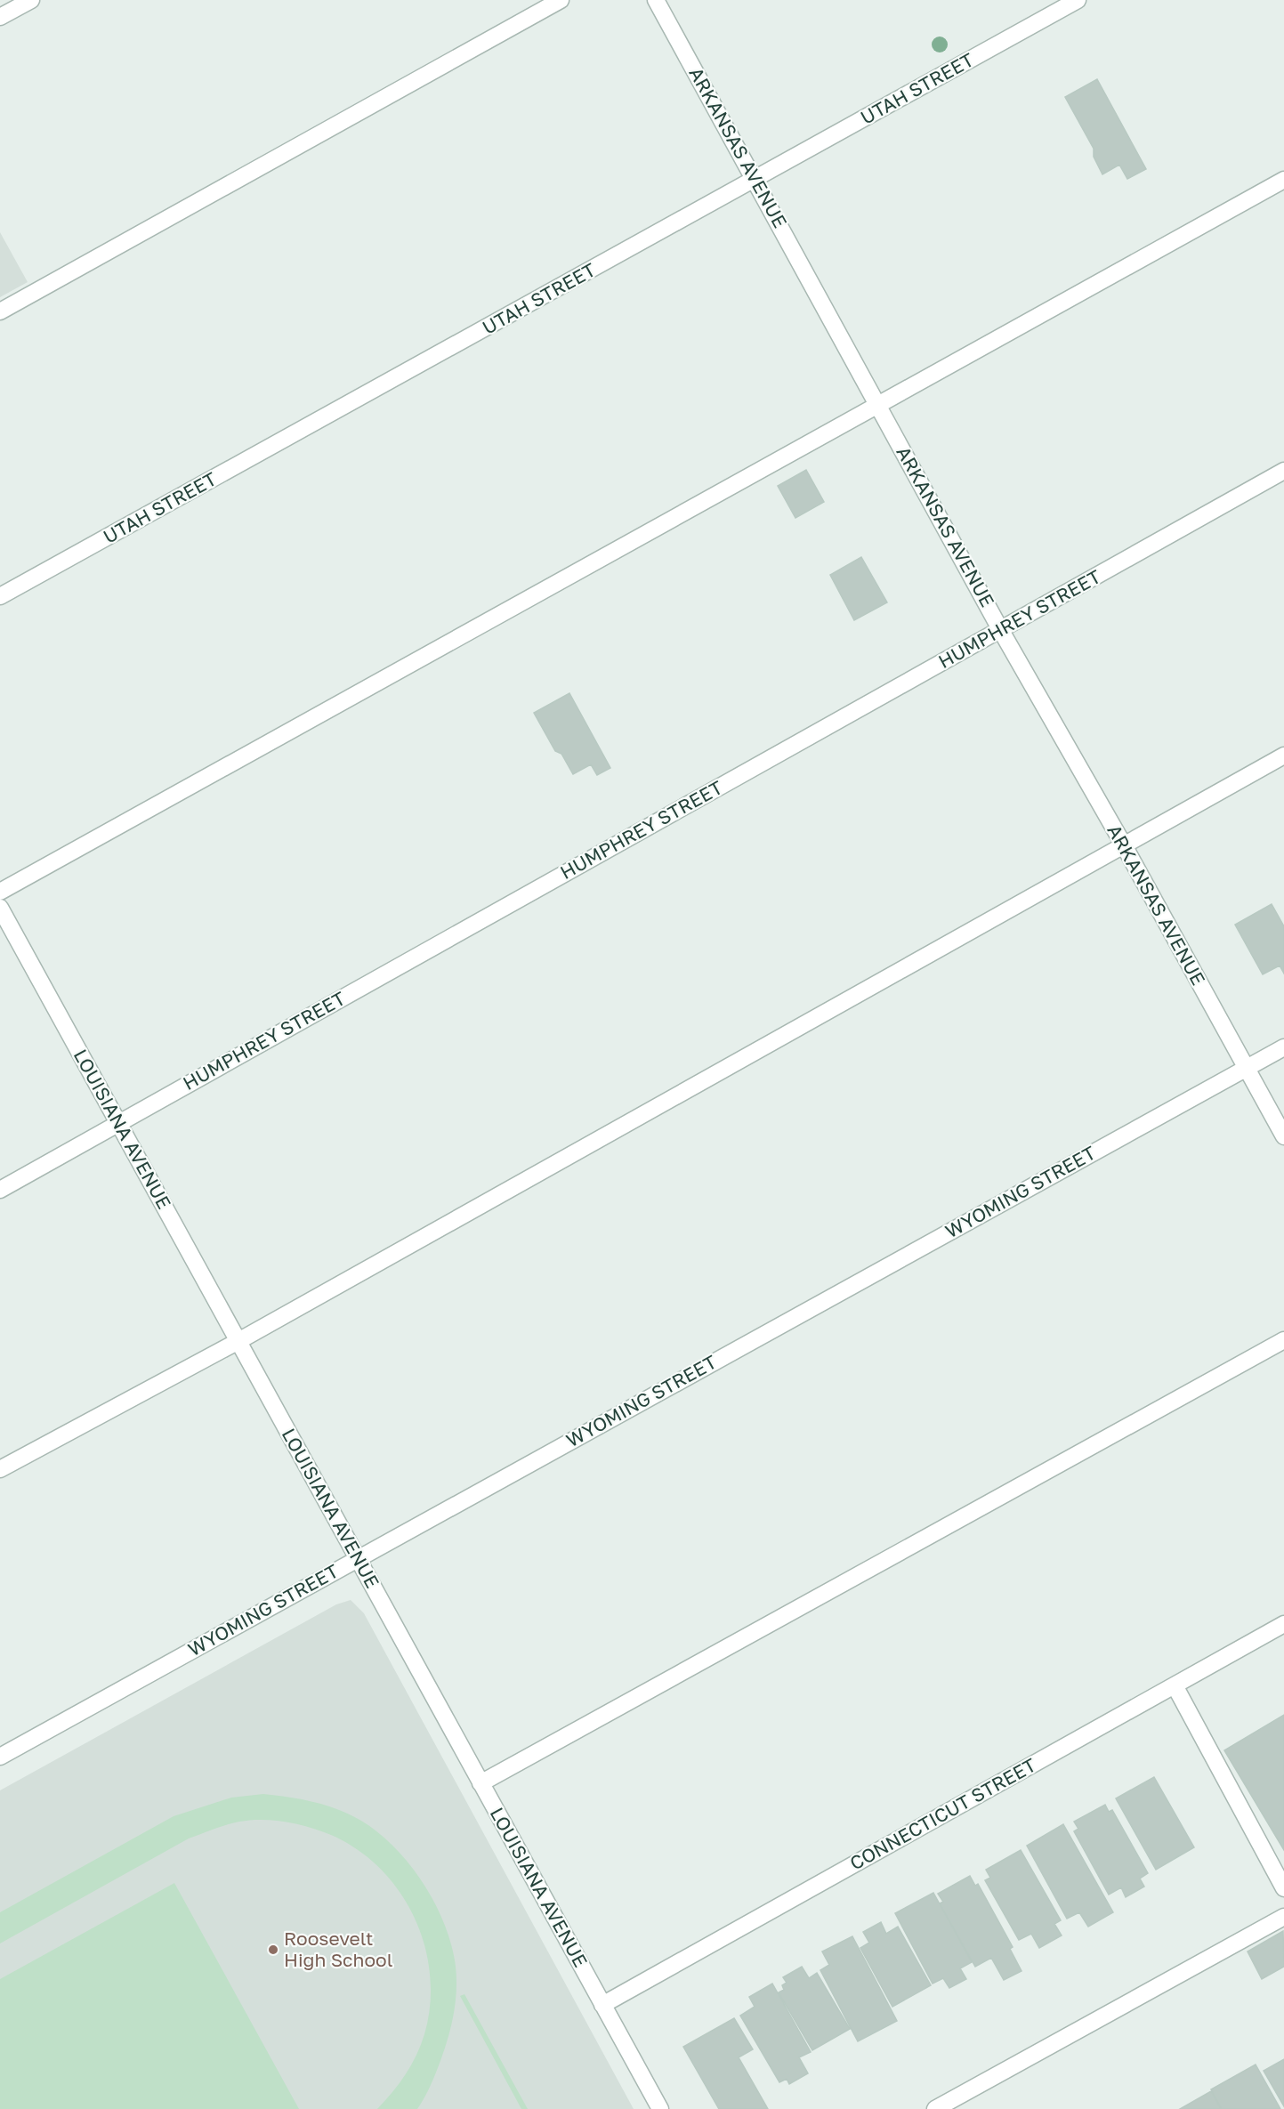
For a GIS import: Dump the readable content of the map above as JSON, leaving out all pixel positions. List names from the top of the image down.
{
  "streets": {
    "street": [
      "UTAH STREET",
      "ARKANSAS AVENUE",
      "HUMPHREY STREET",
      "LOUISIANA AVENUE",
      "WYOMING STREET",
      "CONNECTICUT STREET"
    ]
  },
  "crossings": [
    ["UTAH STREET", "ARKANSAS AVENUE"],
    ["ARKANSAS AVENUE", "HUMPHREY STREET"],
    ["ARKANSAS AVENUE", "WYOMING STREET"],
    ["HUMPHREY STREET", "LOUISIANA AVENUE"],
    ["LOUISIANA AVENUE", "WYOMING STREET"],
    ["LOUISIANA AVENUE", "CONNECTICUT STREET"]
  ],
  "places": ["Roosevelt High School"]
}
